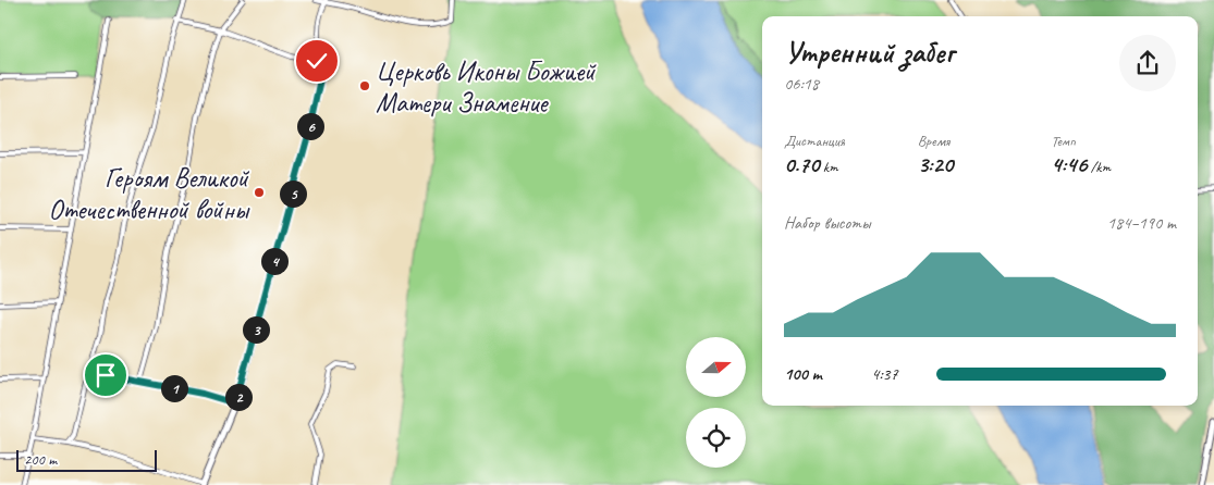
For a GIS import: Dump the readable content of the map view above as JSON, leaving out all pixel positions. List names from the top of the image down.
{
  "places": ["Церковь Иконы Божией Матери Знамение", "Героям Великой Отечественной войны"],
  "scale_bar": "200 m",
  "north": "right",
  "page": {
    "heading": ["Утренний забег", "06:18"],
    "stats": [
      ["Дистанция", "0.70 km"],
      ["Время", "3:20"],
      ["Темп", "4:46 /km"]
    ],
    "pins": [
      "6",
      "5",
      "4",
      "3",
      "1",
      "2"
    ],
    "chart": ["Набор высоты", "184–190 m"],
    "list": [
      {
        "name": "100 m",
        "note": "4:37"
      }
    ],
    "scale": "200 m"
  }
}
